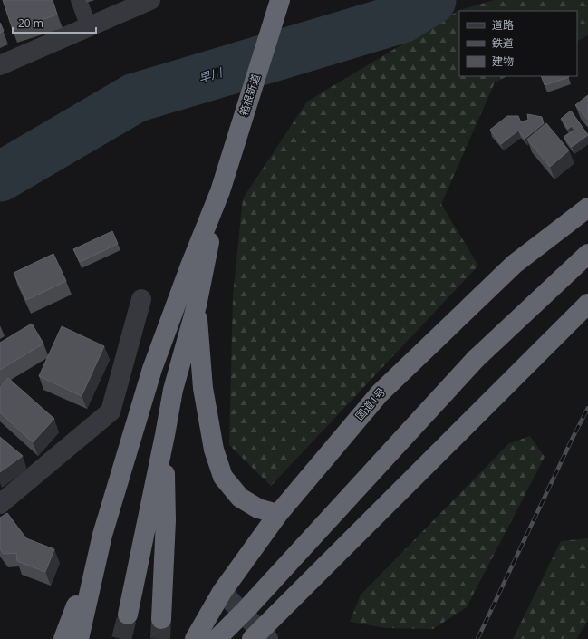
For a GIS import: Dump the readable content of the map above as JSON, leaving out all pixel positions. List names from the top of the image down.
{
  "streets": {
    "highway": ["箱根新道", "国道1号"]
  },
  "water": ["早川"],
  "legend": ["道路", "鉄道", "建物"],
  "scale_bar": "20 m"
}
